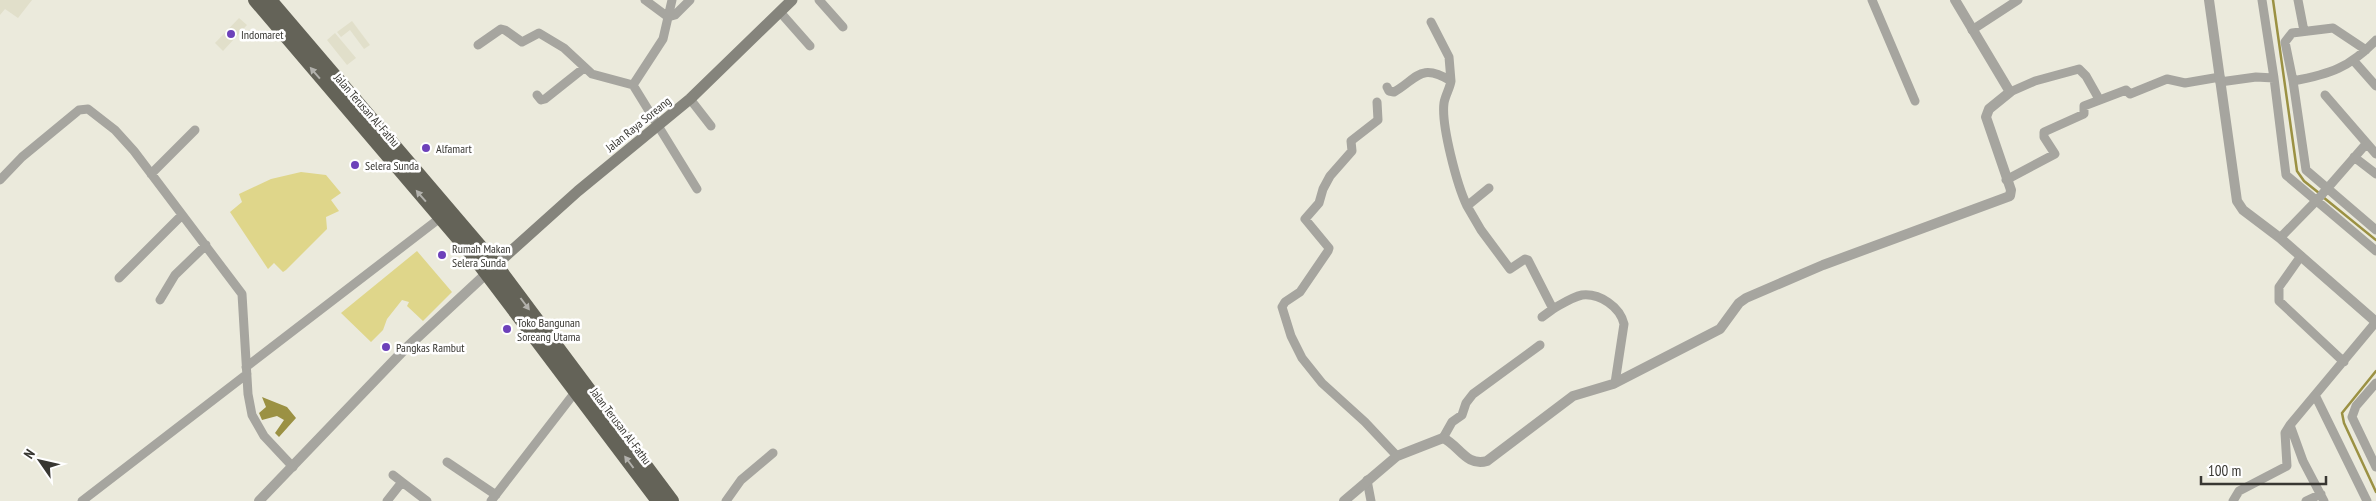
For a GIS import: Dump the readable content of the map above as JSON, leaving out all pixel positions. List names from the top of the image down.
{
  "streets": {
    "highway": ["Jalan Terusan Al-Fathu"],
    "main road": ["Jalan Raya Soreang"]
  },
  "crossings": [
    ["Jalan Terusan Al-Fathu", "Jalan Raya Soreang"]
  ],
  "places": [
    "Indomaret",
    "Alfamart",
    "Selera Sunda",
    "Rumah Makan Selera Sunda",
    "Toko Bangunan Soreang Utama",
    "Pangkas Rambut"
  ],
  "scale_bar": "100 m",
  "north": "top left"
}
